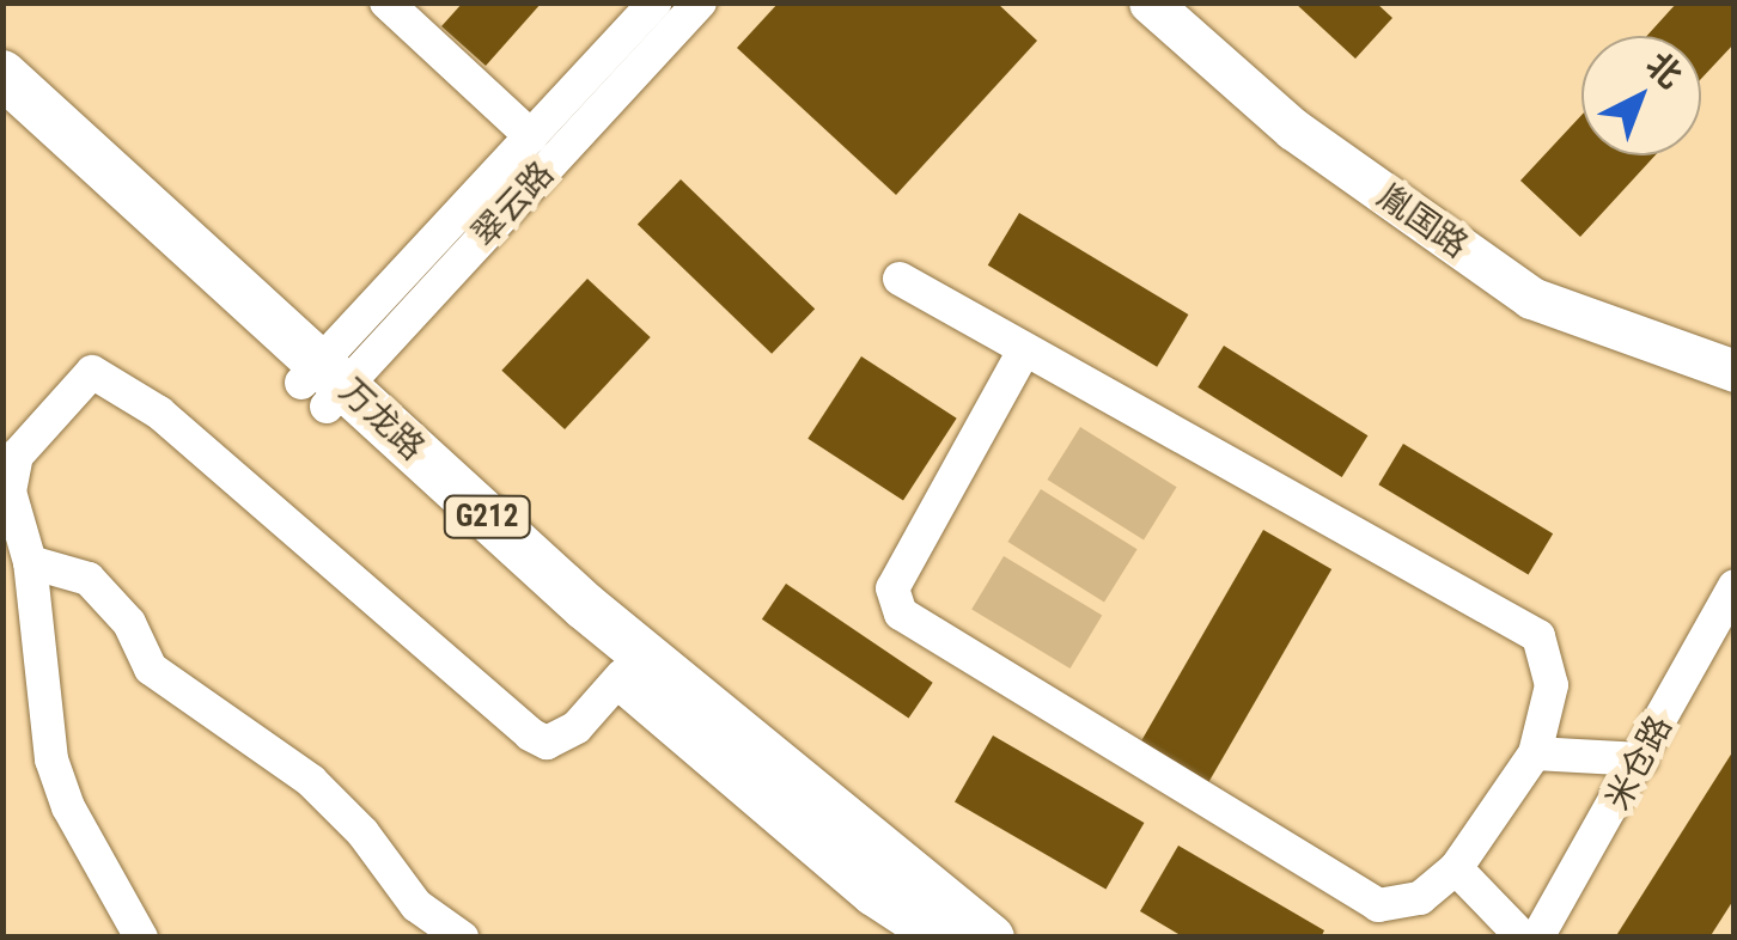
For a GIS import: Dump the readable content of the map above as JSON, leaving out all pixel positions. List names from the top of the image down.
{
  "streets": {
    "highway": ["万龙路", "G212"],
    "main road": ["胤国路"],
    "street": ["翠云路", "米仓路"]
  },
  "crossings": [
    ["翠云路", "万龙路"]
  ],
  "north": "top right"
}
